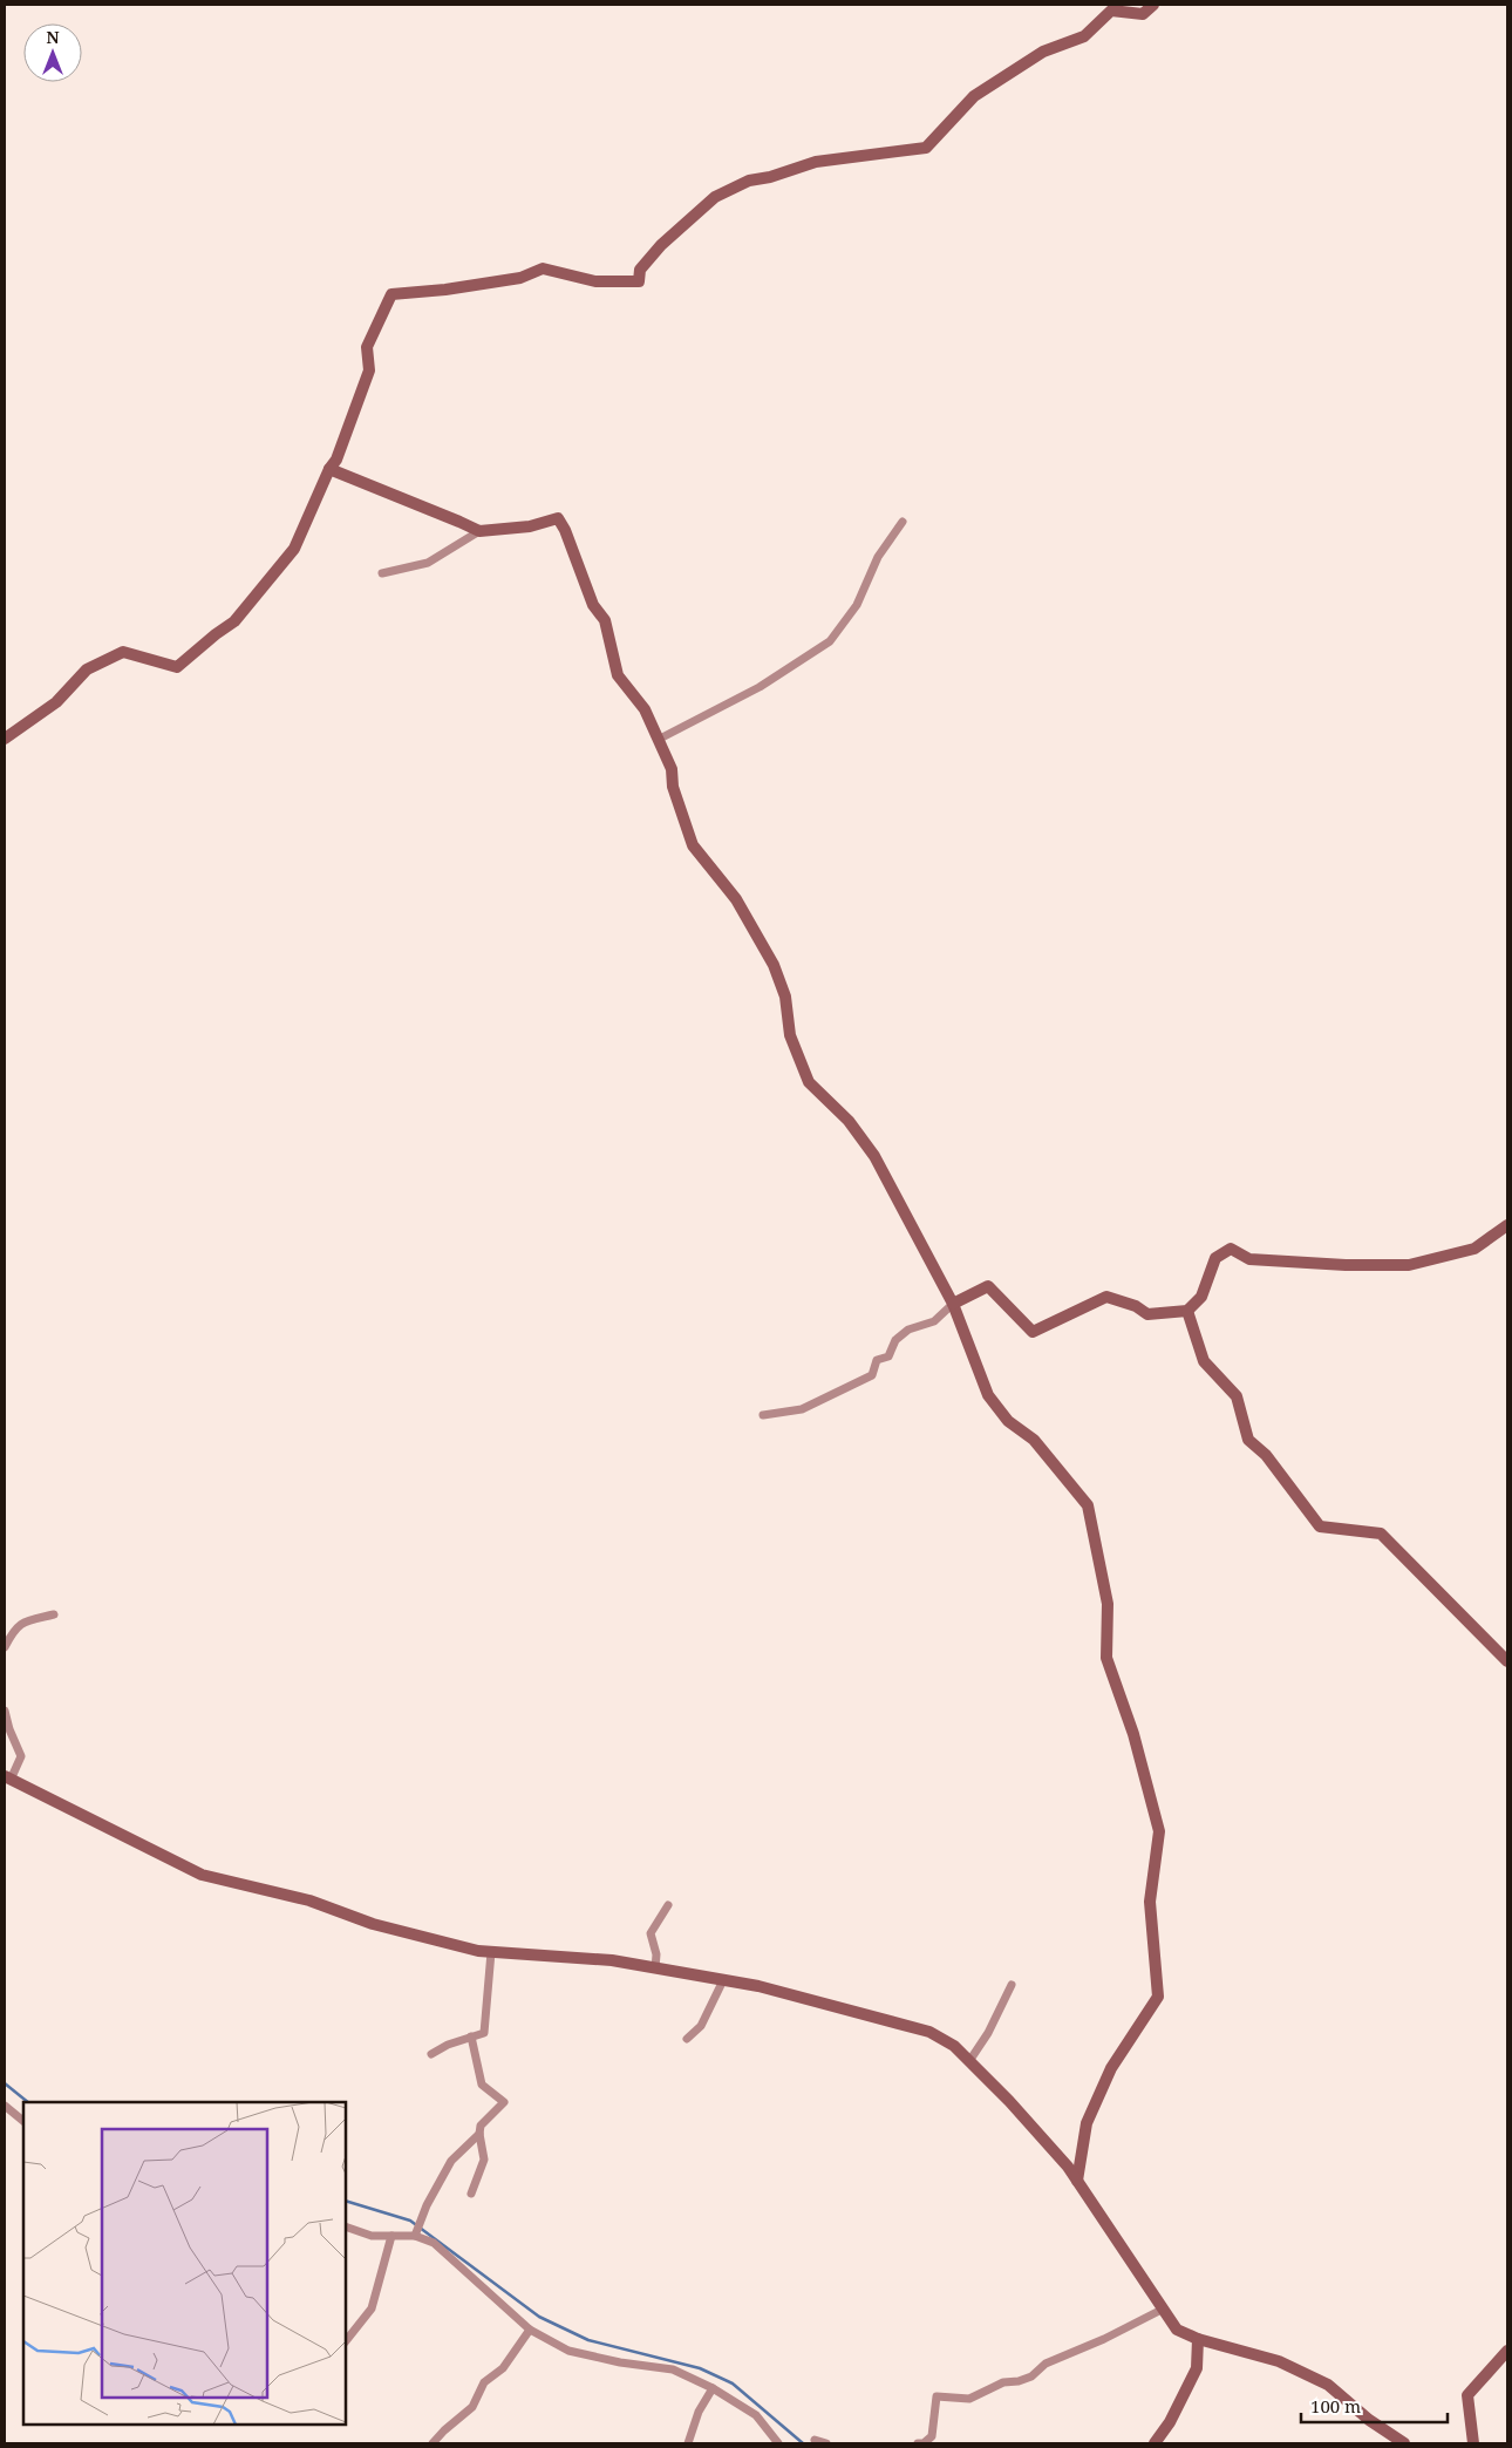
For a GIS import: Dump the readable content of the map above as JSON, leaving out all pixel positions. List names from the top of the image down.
{
  "scale_bar": "100 m",
  "north": "top"
}
